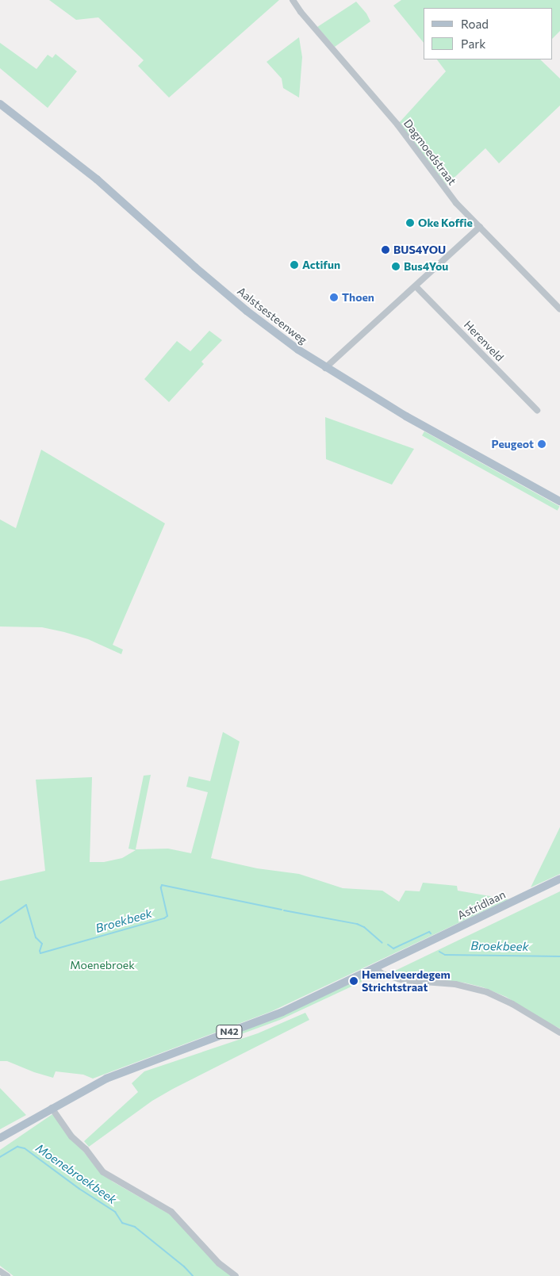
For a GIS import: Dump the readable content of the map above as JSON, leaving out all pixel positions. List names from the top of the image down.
{
  "streets": {
    "main road": ["Aalstsesteenweg", "Astridlaan", "N42"],
    "street": ["Dagmoedstraat", "Herenveld"]
  },
  "crossings": [
    ["Astridlaan", "N42"]
  ],
  "water": ["Broekbeek", "Moenebroekbeek"],
  "parks": ["Moenebroek"],
  "places": [
    "Oke Koffie",
    "BUS4YOU",
    "Actifun",
    "Bus4You",
    "Thoen",
    "Peugeot",
    "Hemelveerdegem Strichtstraat"
  ],
  "legend": ["Road", "Park"]
}
